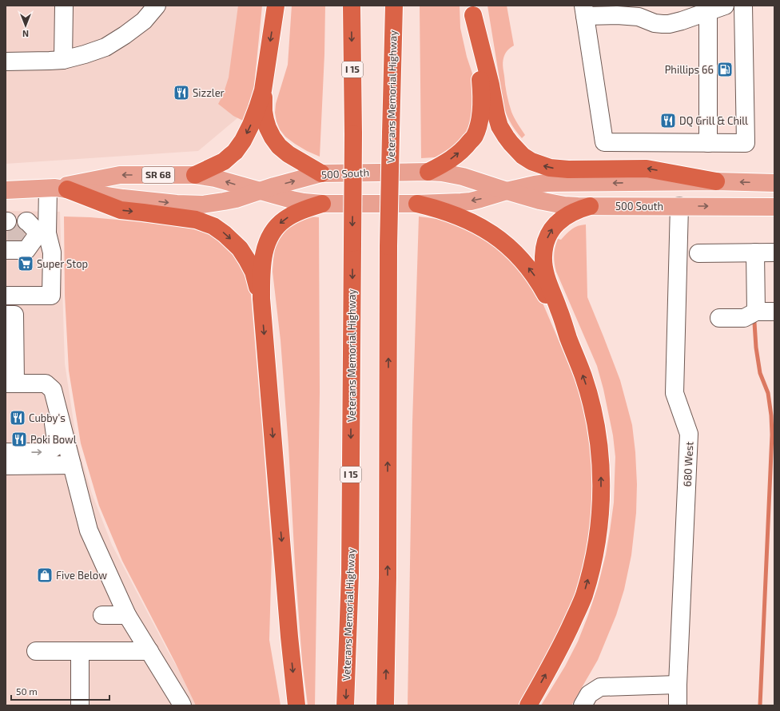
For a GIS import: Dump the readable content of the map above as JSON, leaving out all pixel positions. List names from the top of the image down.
{
  "streets": {
    "highway": ["I 15", "Veterans Memorial Highway"],
    "main road": ["500 South", "SR 68"],
    "lane": ["680 West"]
  },
  "crossings": [
    ["500 South", "680 West"]
  ],
  "places": {
    "fuel station": ["Phillips 66"],
    "restaurant": [
      "Sizzler",
      "DQ Grill & Chill",
      "Cubby's",
      "Poki Bowl"
    ],
    "supermarket": ["Super Stop"],
    "shop": ["Five Below"]
  },
  "scale_bar": "50 m",
  "north": "bottom"
}
